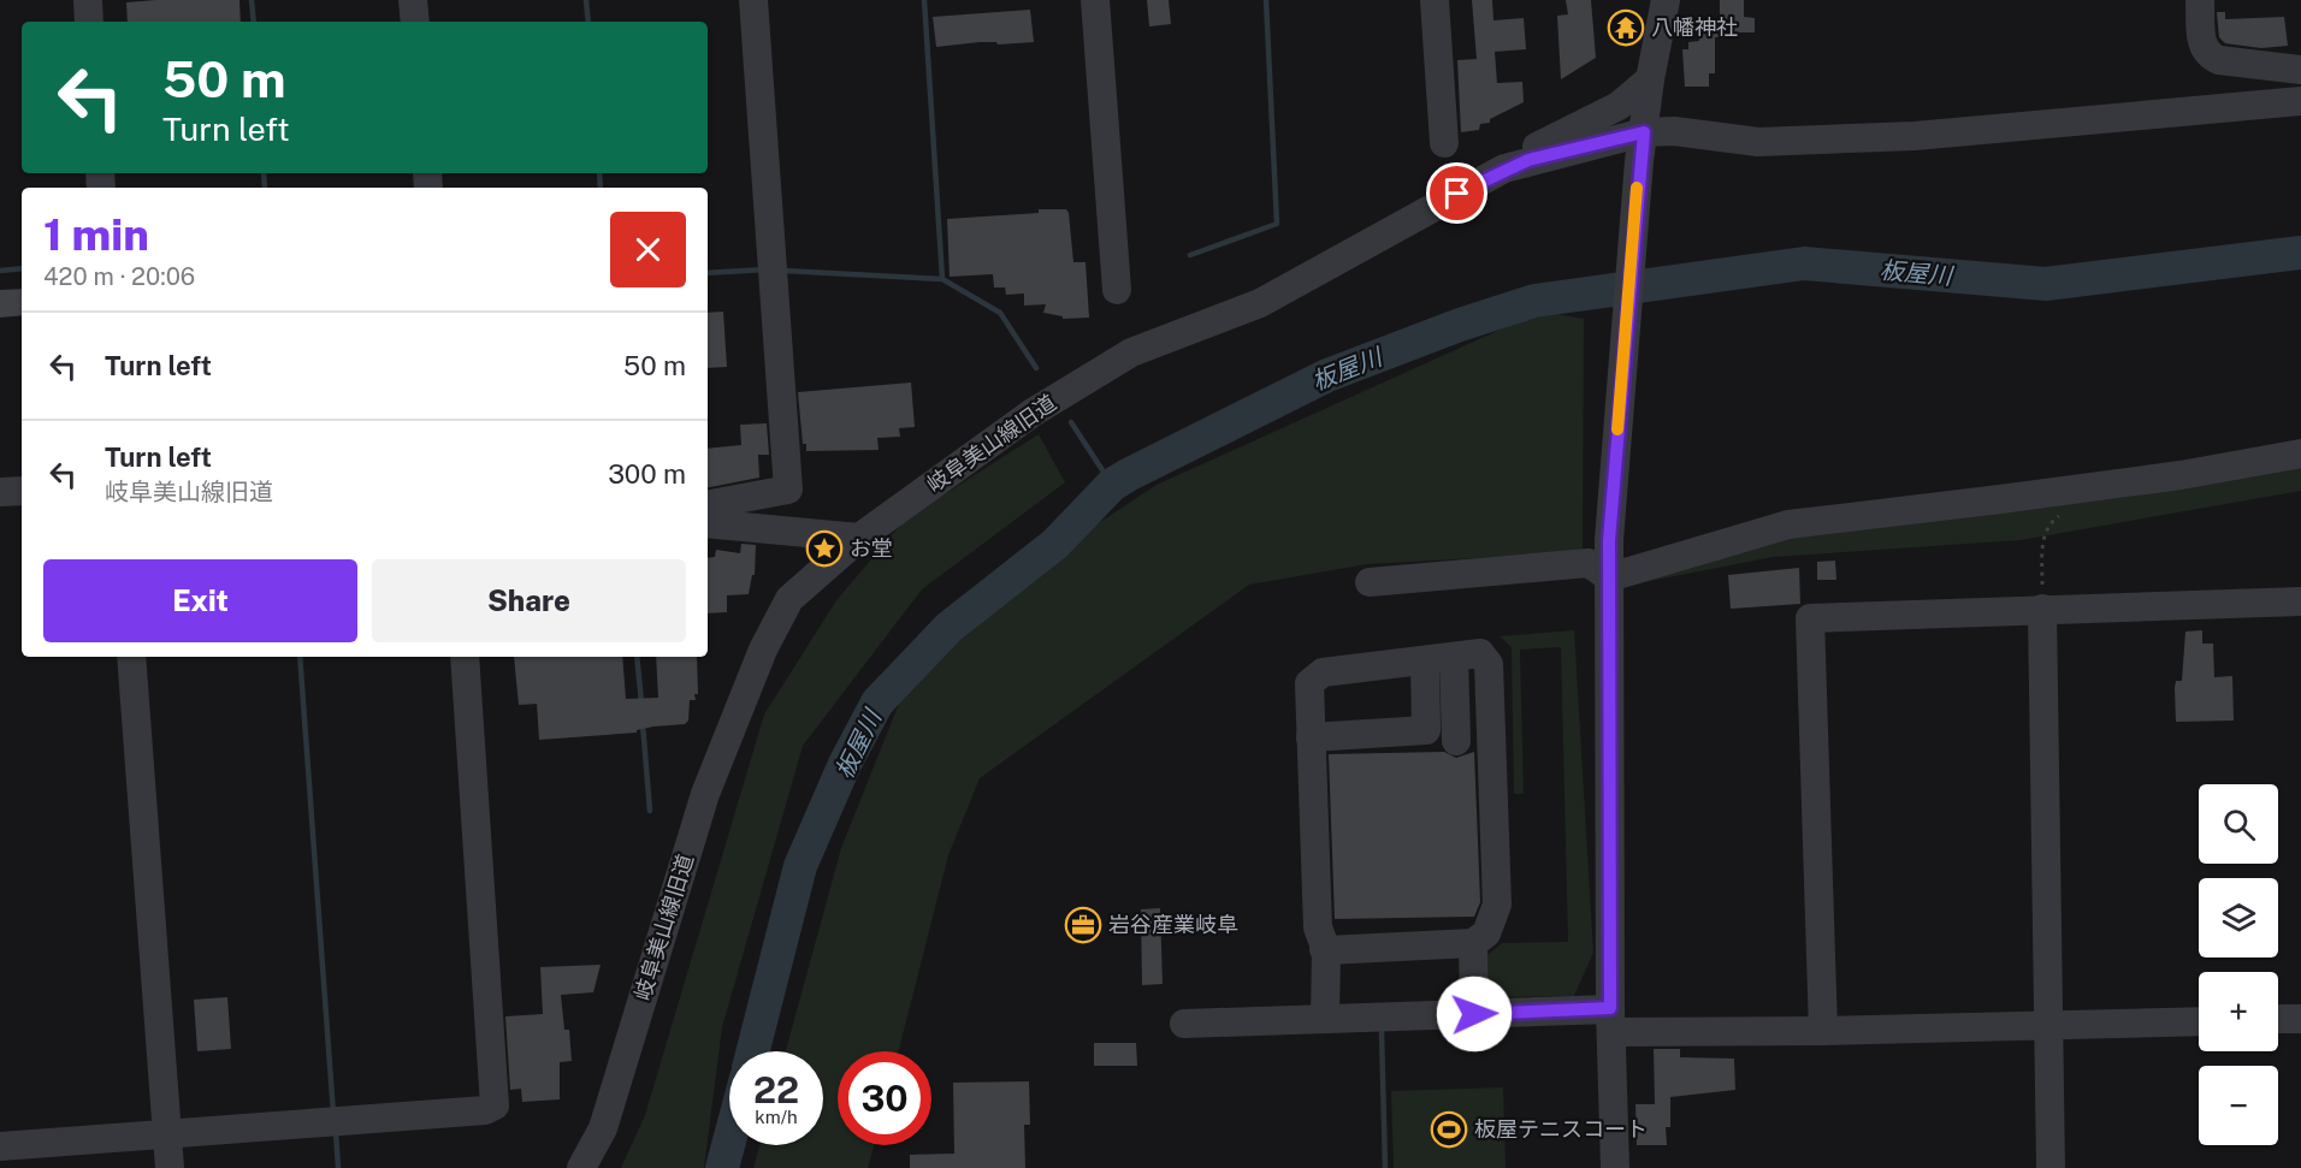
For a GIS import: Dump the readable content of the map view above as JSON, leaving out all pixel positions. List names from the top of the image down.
{
  "streets": {
    "street": ["岐阜美山線旧道"]
  },
  "water": ["板屋川"],
  "places": {
    "temple": ["八幡神社"],
    "place": ["お堂"],
    "office": ["岩谷産業岐阜"],
    "sports": ["板屋テニスコート"]
  },
  "page": {
    "turn": ["50 m", "Turn left"],
    "heading": ["1 min", "420 m · 20:06"],
    "list": [
      {
        "name": "Turn left",
        "value": "50 m"
      },
      {
        "name": "Turn left",
        "note": "岐阜美山線旧道",
        "value": "300 m"
      }
    ],
    "buttons": ["Exit", "Share"],
    "map_buttons": ["+", "−"],
    "speed": "22 km/h",
    "limit": "30"
  }
}
